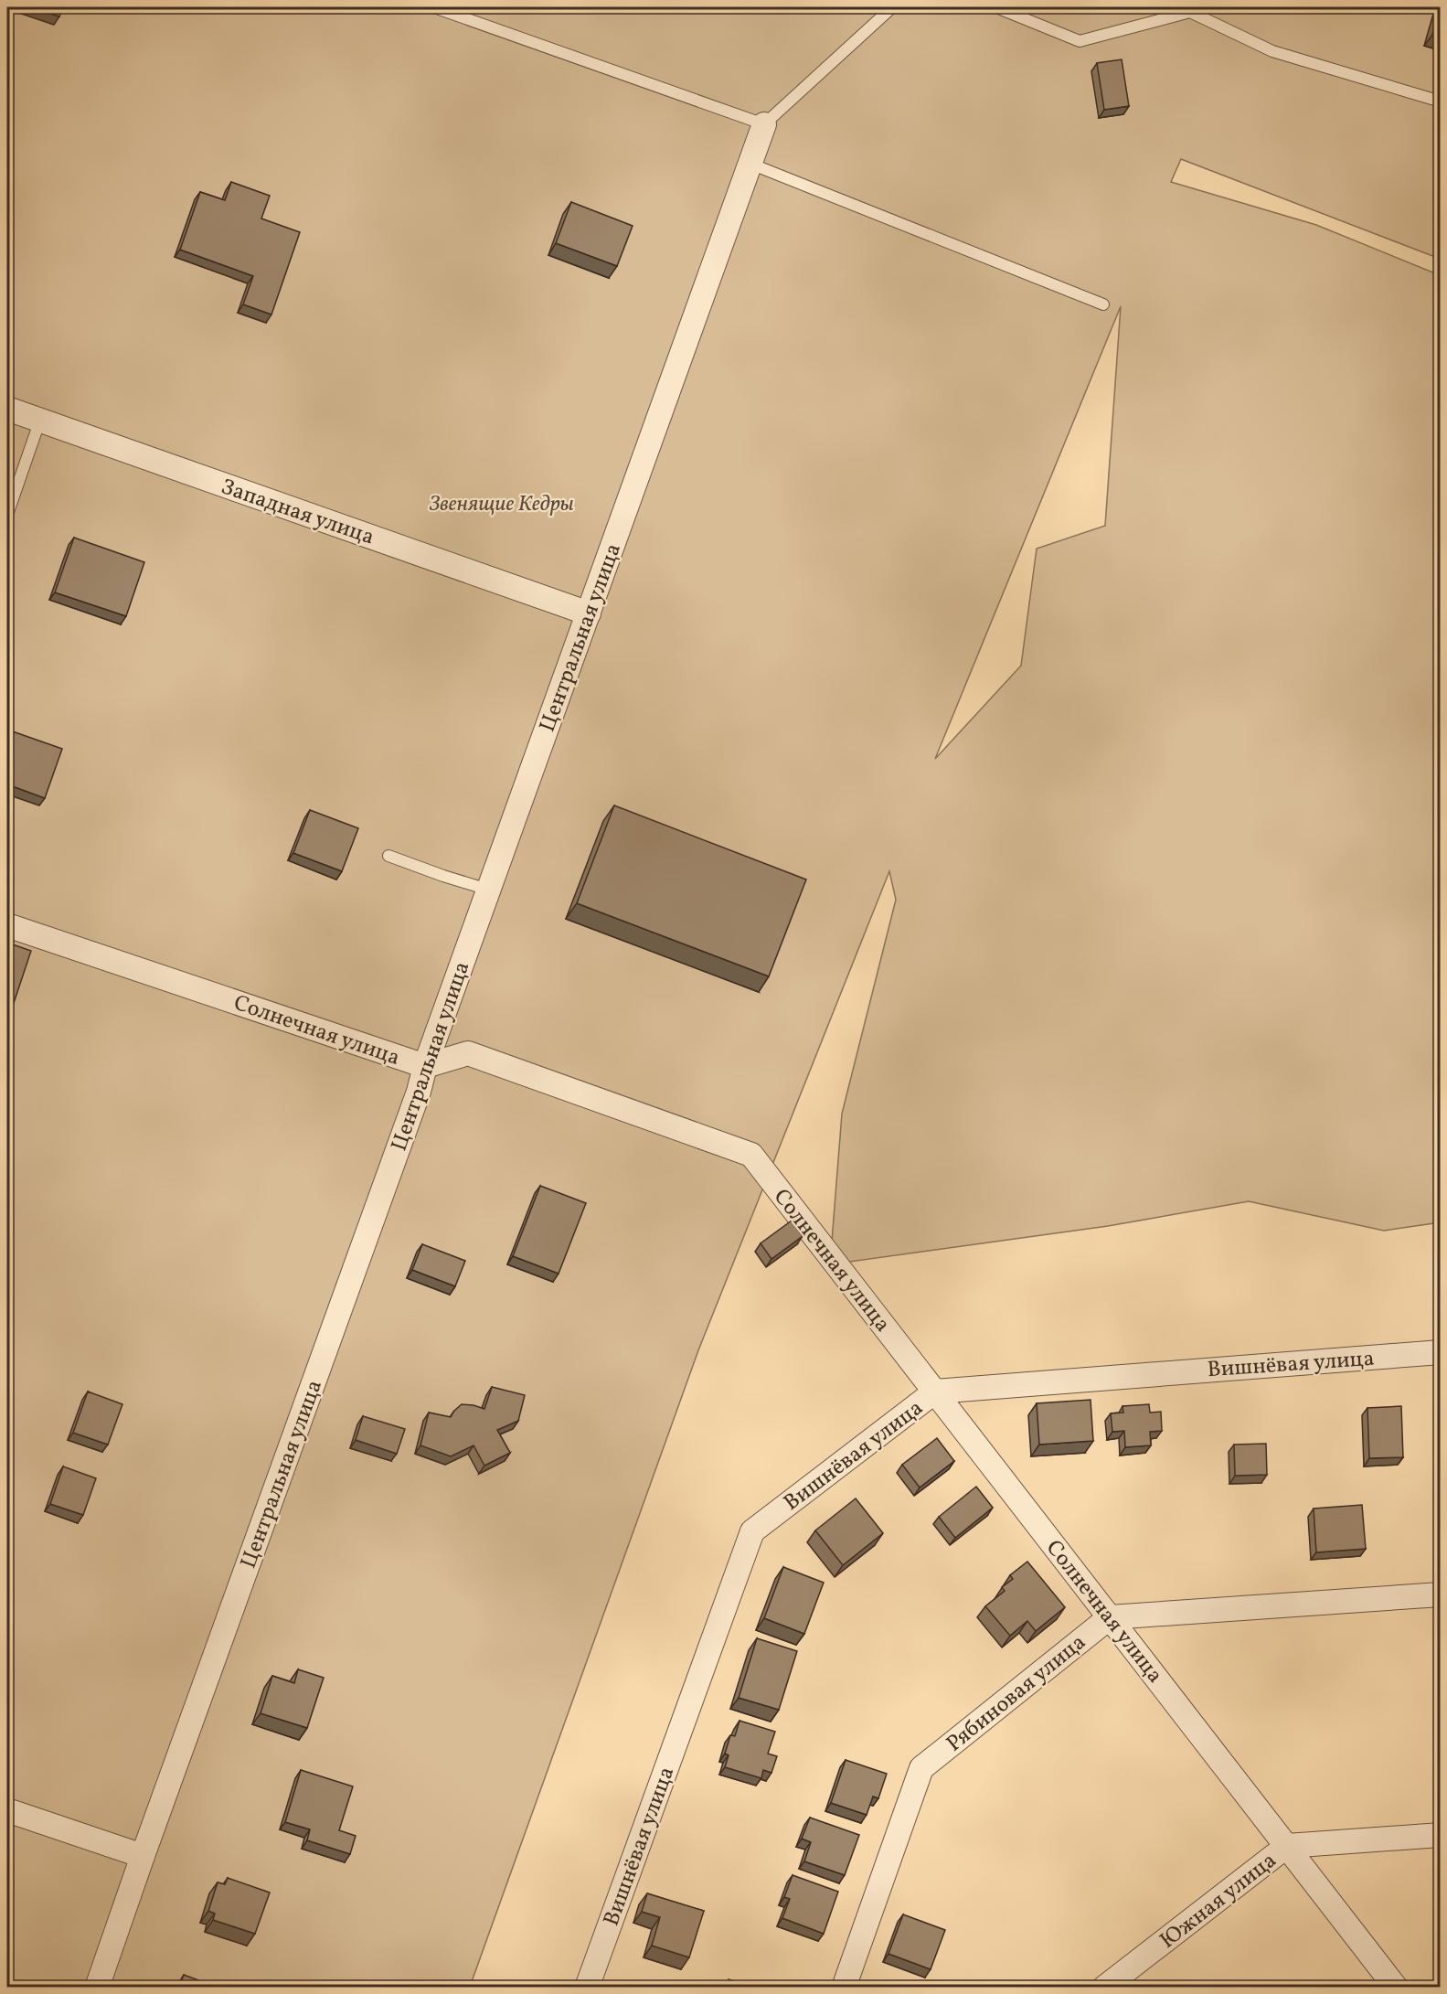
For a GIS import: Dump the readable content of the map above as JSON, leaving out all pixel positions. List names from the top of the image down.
{
  "streets": {
    "street": [
      "Западная улица",
      "Центральная улица",
      "Солнечная улица",
      "Вишнёвая улица",
      "Рябиновая улица",
      "Южная улица"
    ]
  },
  "crossings": [
    ["Западная улица", "Центральная улица"],
    ["Центральная улица", "Солнечная улица"],
    ["Солнечная улица", "Вишнёвая улица"],
    ["Солнечная улица", "Рябиновая улица"],
    ["Солнечная улица", "Южная улица"]
  ],
  "parks": ["Звенящие Кедры"]
}
